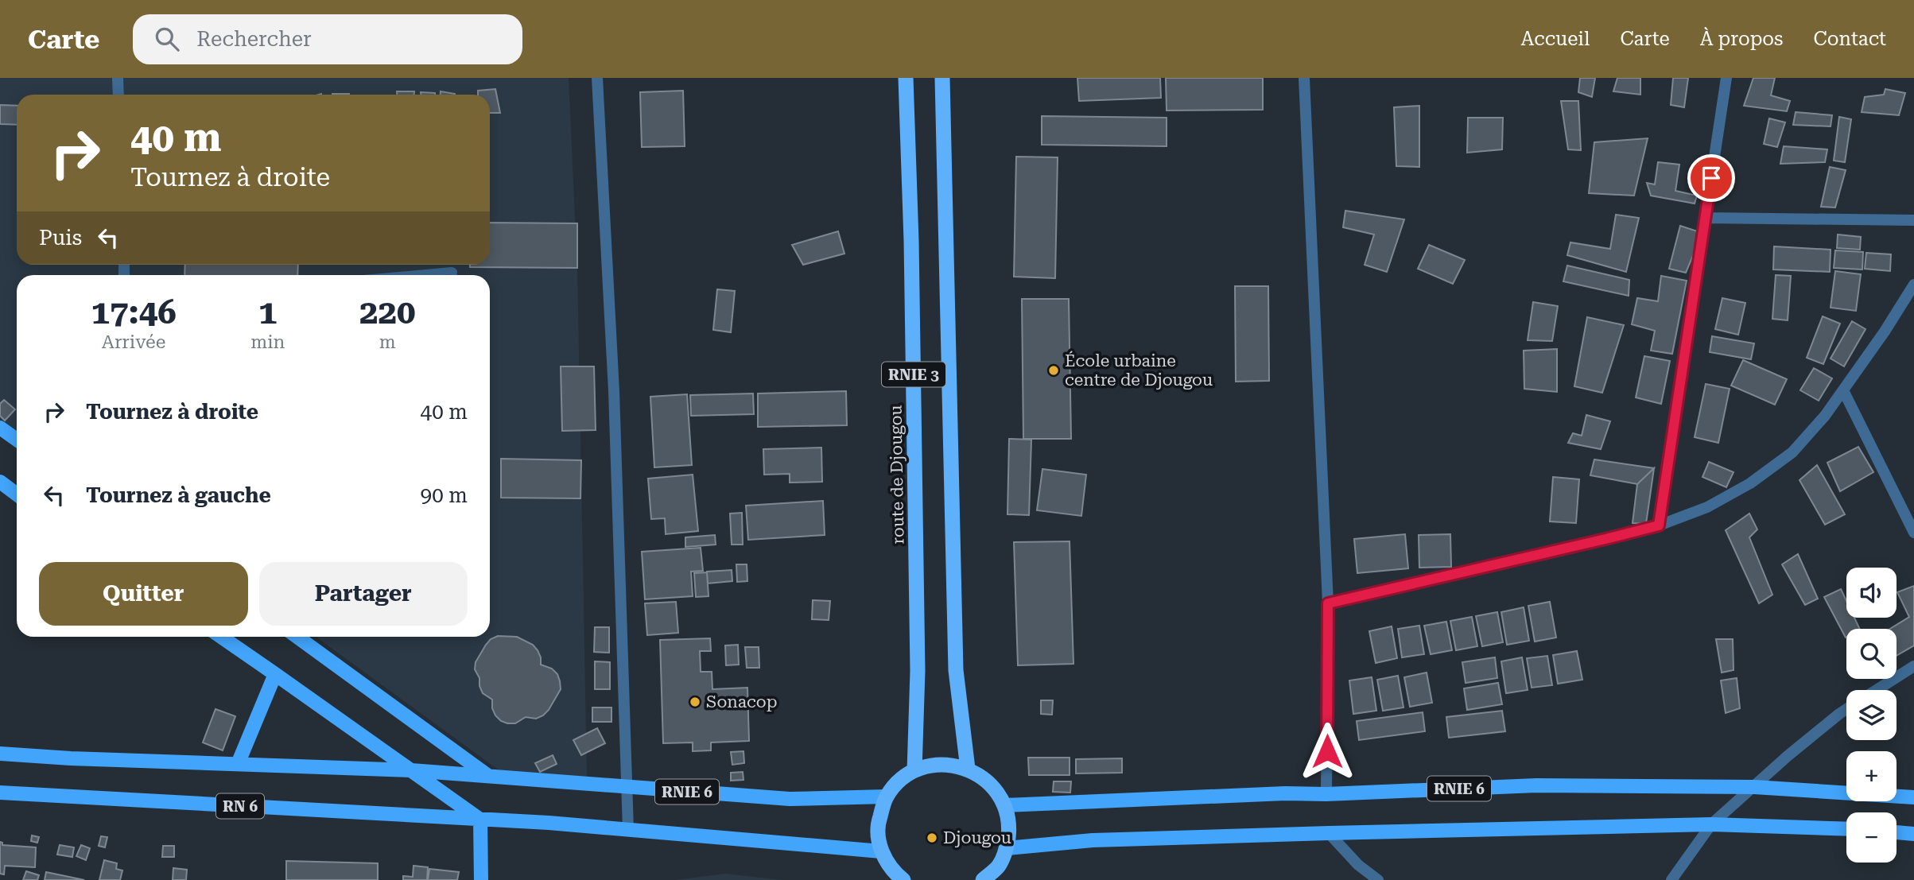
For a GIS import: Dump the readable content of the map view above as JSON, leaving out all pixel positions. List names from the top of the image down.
{
  "streets": {
    "highway": ["RNIE 3", "route de Djougou"],
    "main road": ["RNIE 6", "RN 6"]
  },
  "places": ["École urbaine centre de Djougou", "Sonacop", "Djougou"],
  "page": {
    "header": "Carte",
    "search": "Rechercher",
    "nav": [
      "Accueil",
      "Carte",
      "À propos",
      "Contact"
    ],
    "turn": ["40 m", "Tournez à droite"],
    "then": "Puis",
    "eta": [
      "17:46",
      "Arrivée",
      "1",
      "min",
      "220",
      "m"
    ],
    "list": [
      {
        "name": "Tournez à droite",
        "value": "40 m"
      },
      {
        "name": "Tournez à gauche",
        "value": "90 m"
      }
    ],
    "buttons": ["Quitter", "Partager"],
    "map_buttons": ["+", "−"]
  }
}
